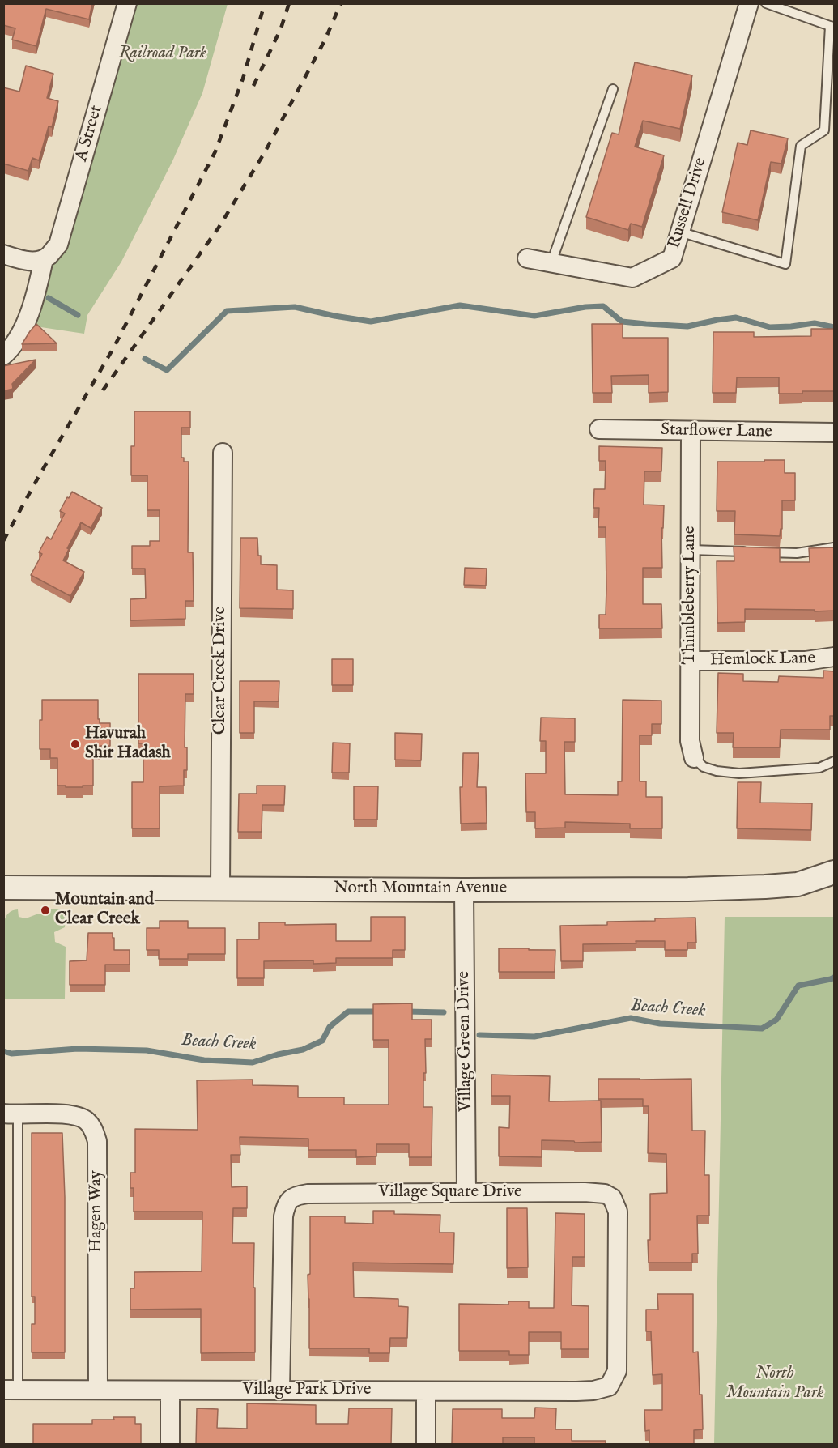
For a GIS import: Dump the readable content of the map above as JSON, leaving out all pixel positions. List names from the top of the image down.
{
  "streets": {
    "street": [
      "A Street",
      "Russell Drive",
      "Starflower Lane",
      "Thimbleberry Lane",
      "Hemlock Lane",
      "Clear Creek Drive",
      "North Mountain Avenue",
      "Village Green Drive",
      "Village Square Drive",
      "Hagen Way",
      "Village Park Drive"
    ]
  },
  "crossings": [
    ["Starflower Lane", "Thimbleberry Lane"],
    ["Thimbleberry Lane", "Hemlock Lane"],
    ["Clear Creek Drive", "North Mountain Avenue"],
    ["North Mountain Avenue", "Village Green Drive"],
    ["Village Green Drive", "Village Square Drive"],
    ["Village Square Drive", "Village Park Drive"],
    ["Hagen Way", "Village Park Drive"]
  ],
  "water": ["Beach Creek"],
  "parks": ["Railroad Park", "North Mountain Park"],
  "places": ["Havurah Shir Hadash", "Mountain and Clear Creek"]
}
